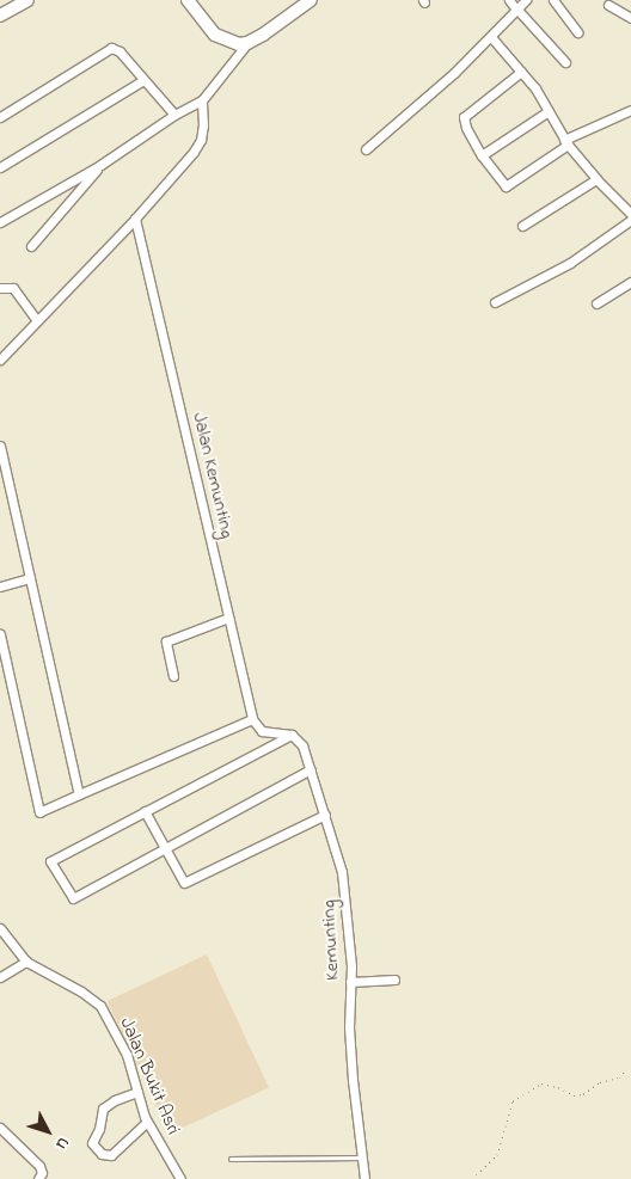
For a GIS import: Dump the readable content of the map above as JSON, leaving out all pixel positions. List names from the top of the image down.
{
  "streets": {
    "street": ["Jalan Kemunting", "Kemunting", "Jalan Bukit Asri"]
  },
  "north": "bottom right"
}
